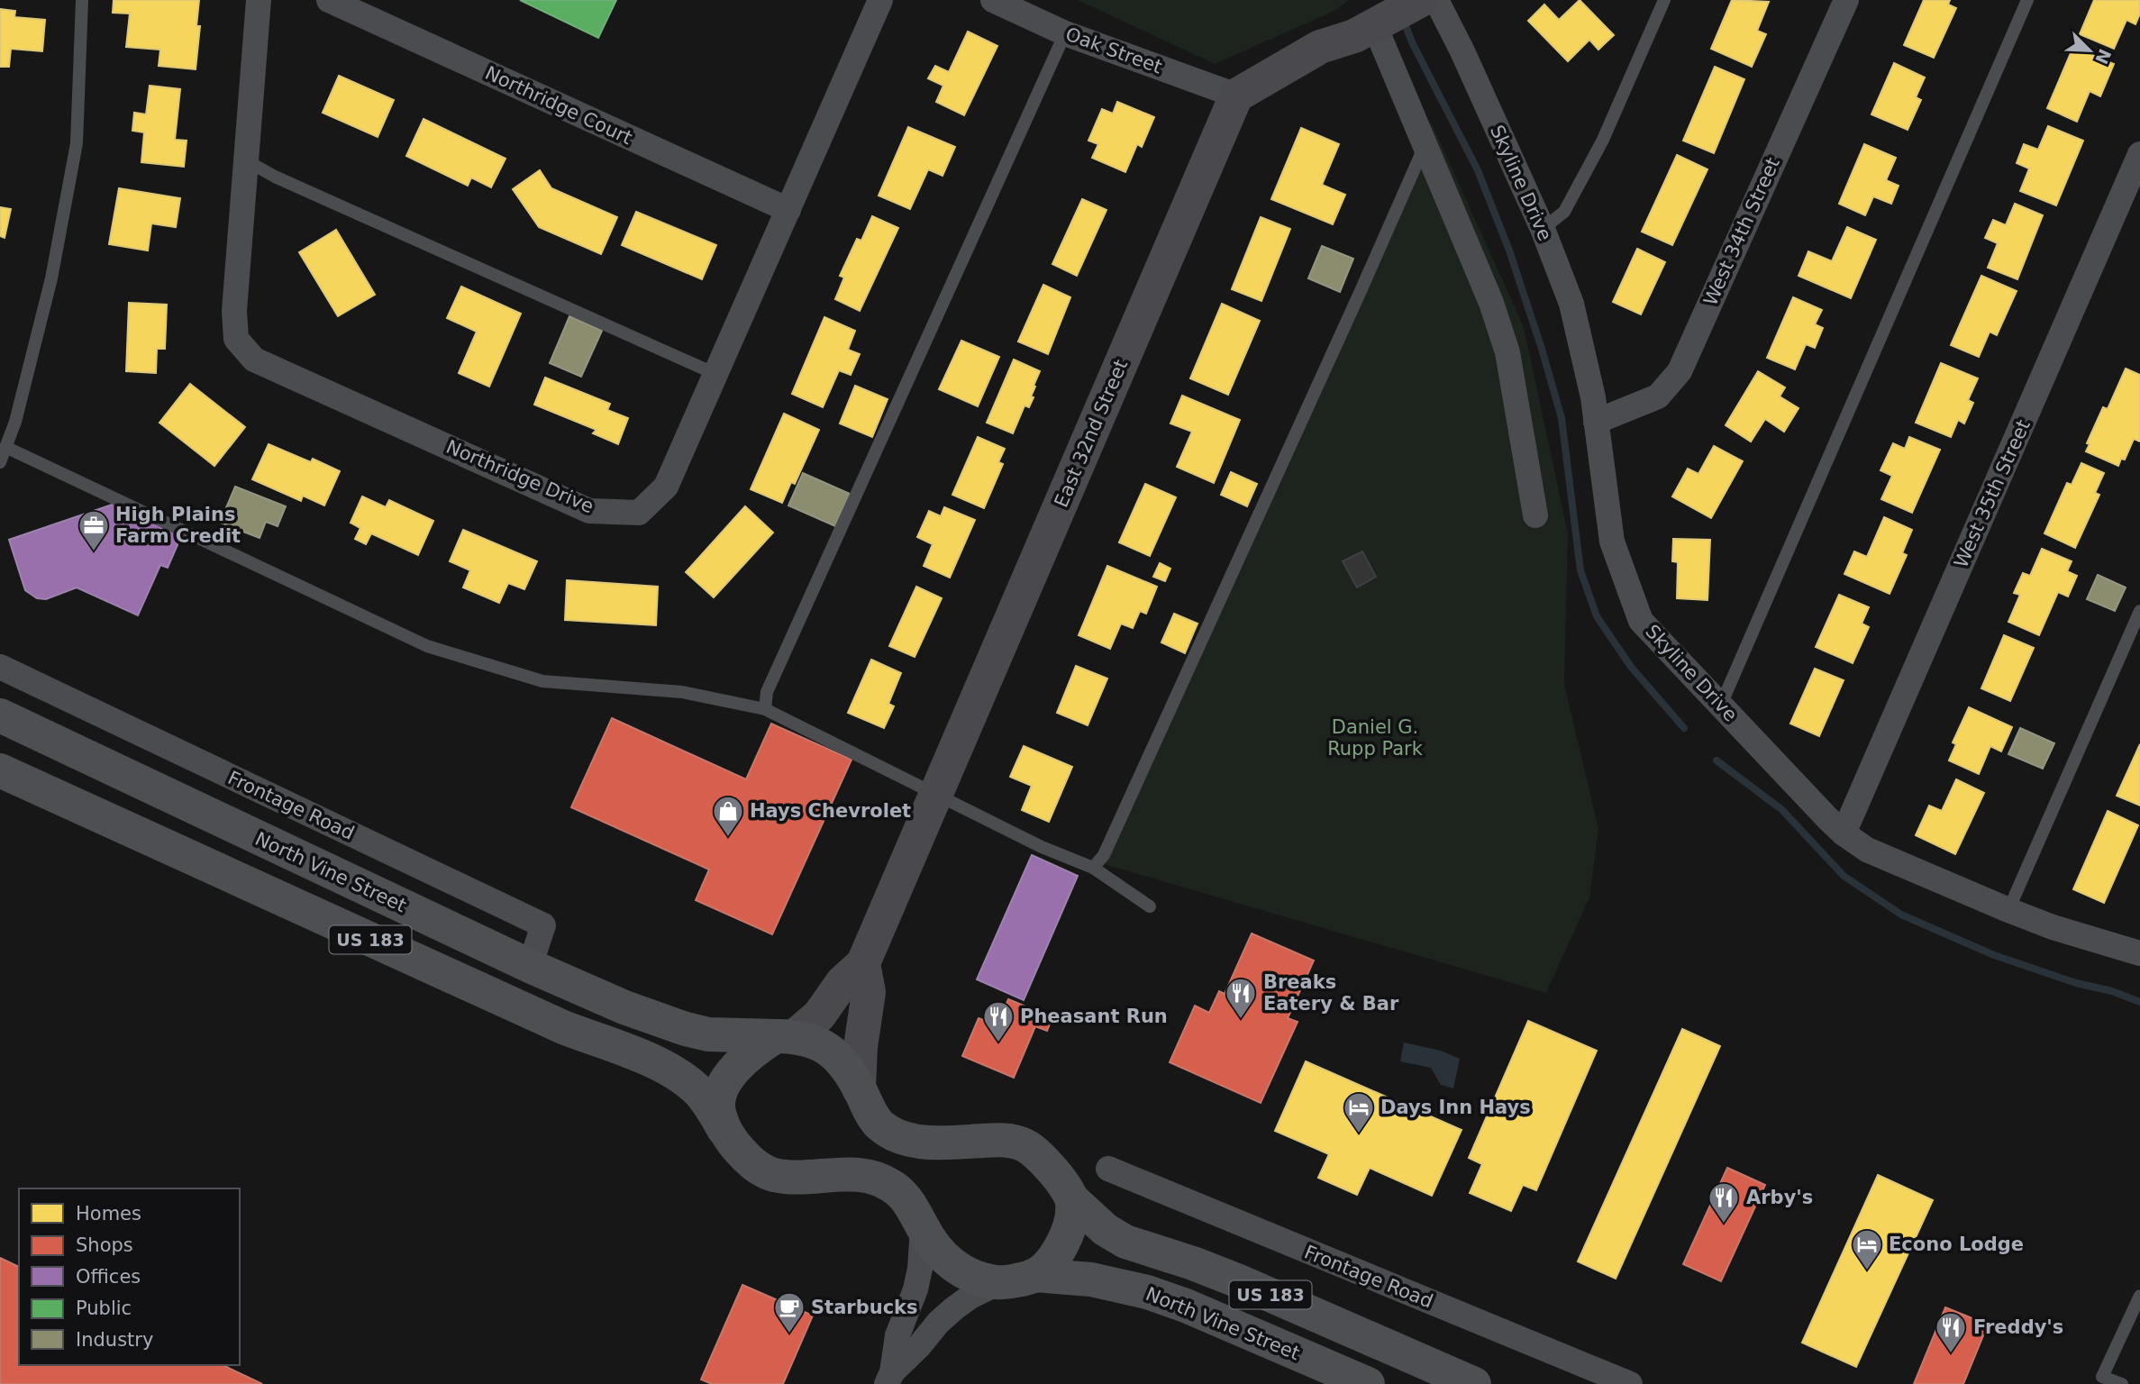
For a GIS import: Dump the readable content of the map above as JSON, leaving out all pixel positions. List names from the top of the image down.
{
  "streets": {
    "main road": ["North Vine Street", "US 183"],
    "street": [
      "Oak Street",
      "Northridge Court",
      "Skyline Drive",
      "West 34th Street",
      "East 32nd Street",
      "Northridge Drive",
      "West 35th Street",
      "Frontage Road"
    ]
  },
  "crossings": [
    ["Oak Street", "East 32nd Street"],
    ["Northridge Court", "Northridge Drive"],
    ["Skyline Drive", "West 34th Street"],
    ["Skyline Drive", "West 35th Street"],
    ["East 32nd Street", "North Vine Street"],
    ["Frontage Road", "North Vine Street"],
    ["North Vine Street", "US 183"]
  ],
  "parks": ["Daniel G. Rupp Park"],
  "places": {
    "office": ["High Plains Farm Credit"],
    "shop": ["Hays Chevrolet"],
    "restaurant": [
      "Breaks Eatery & Bar",
      "Pheasant Run",
      "Arby's",
      "Freddy's"
    ],
    "hotel": ["Days Inn Hays", "Econo Lodge"],
    "cafe": ["Starbucks"]
  },
  "legend": [
    "Homes",
    "Shops",
    "Offices",
    "Public",
    "Industry"
  ],
  "north": "bottom right"
}
